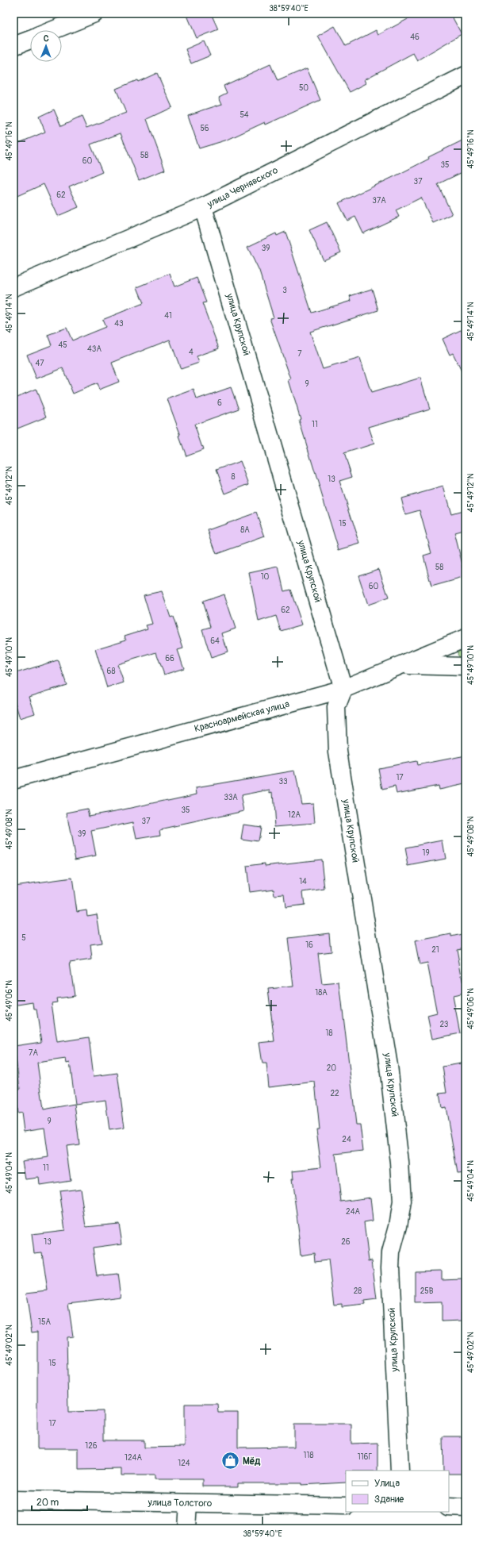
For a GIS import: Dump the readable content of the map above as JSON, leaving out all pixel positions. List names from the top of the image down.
{
  "streets": {
    "street": [
      "улица Чернявского",
      "улица Крупской",
      "Красноармейская улица",
      "улица Толстого"
    ]
  },
  "crossings": [
    ["улица Чернявского", "улица Крупской"],
    ["улица Крупской", "Красноармейская улица"]
  ],
  "places": {
    "shop": ["Мёд"]
  },
  "house_numbers": [
    "46",
    "50",
    "54",
    "56",
    "58",
    "60",
    "35",
    "37",
    "62",
    "37А",
    "39",
    "3",
    "41",
    "43",
    "45",
    "43А",
    "4",
    "7",
    "47",
    "9",
    "6",
    "11",
    "8",
    "13",
    "15",
    "8А",
    "58",
    "10",
    "60",
    "62",
    "64",
    "66",
    "68",
    "17",
    "33",
    "33А",
    "35",
    "12А",
    "37",
    "39",
    "19",
    "14",
    "5",
    "16",
    "21",
    "18А",
    "23",
    "18",
    "7А",
    "20",
    "22",
    "9",
    "24",
    "11",
    "24А",
    "13",
    "26",
    "28",
    "25В",
    "15А",
    "15",
    "17",
    "126",
    "118",
    "116Г",
    "124А",
    "124"
  ],
  "legend": ["Улица", "Здание"],
  "scale_bar": "20 m",
  "north": "top",
  "coordinates": [
    "38°59'40\"E",
    "45°49'16\"N",
    "45°49'14\"N",
    "45°49'12\"N",
    "45°49'10\"N",
    "45°49'08\"N",
    "45°49'06\"N",
    "45°49'04\"N",
    "45°49'02\"N"
  ]
}
